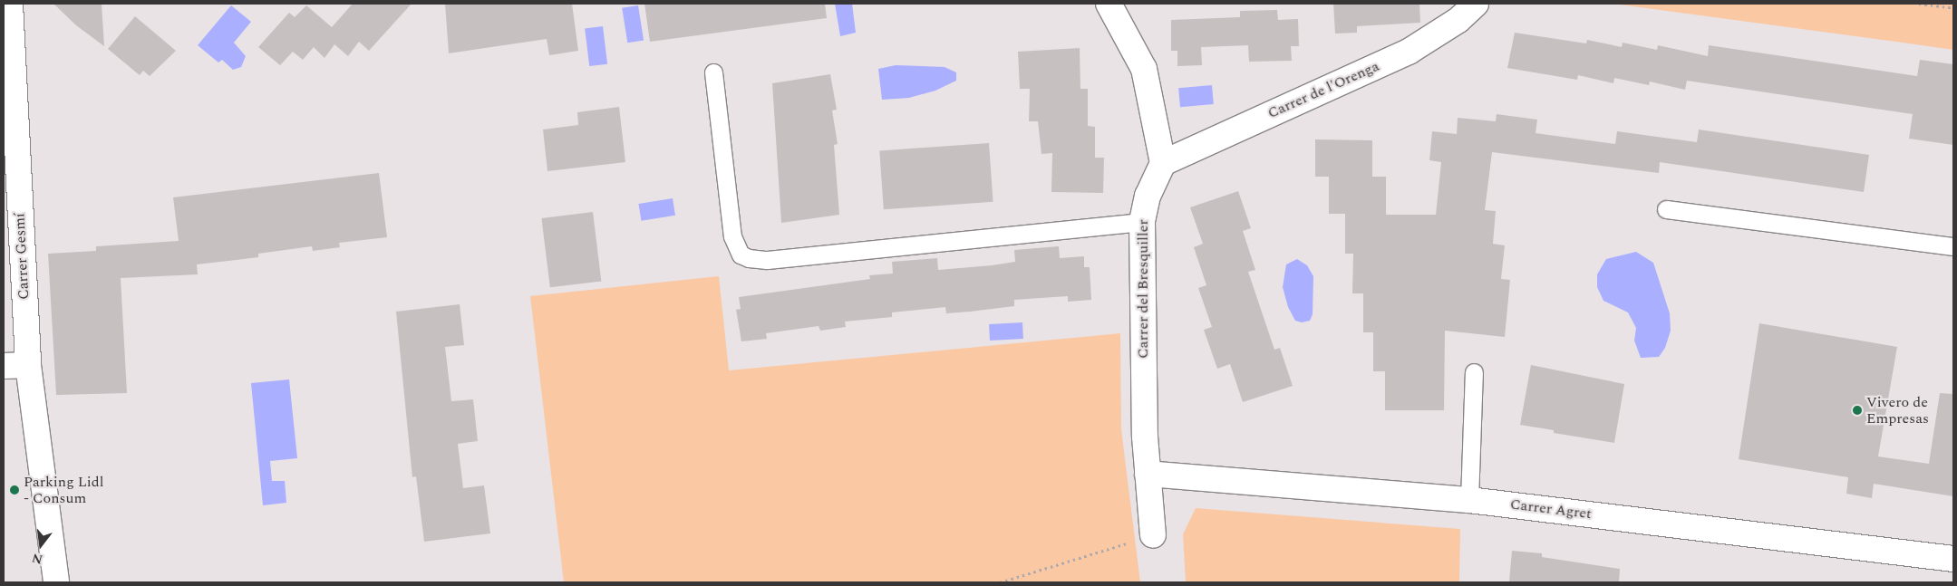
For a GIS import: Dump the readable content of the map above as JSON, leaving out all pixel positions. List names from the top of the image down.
{
  "streets": {
    "street": [
      "Carrer de l'Orenga",
      "Carrer Gesmí",
      "Carrer del Bresquiller",
      "Carrer Agret"
    ]
  },
  "crossings": [
    ["Carrer de l'Orenga", "Carrer del Bresquiller"],
    ["Carrer del Bresquiller", "Carrer Agret"]
  ],
  "places": ["Vivero de Empresas", "Parking Lidl - Consum"],
  "north": "bottom"
}
